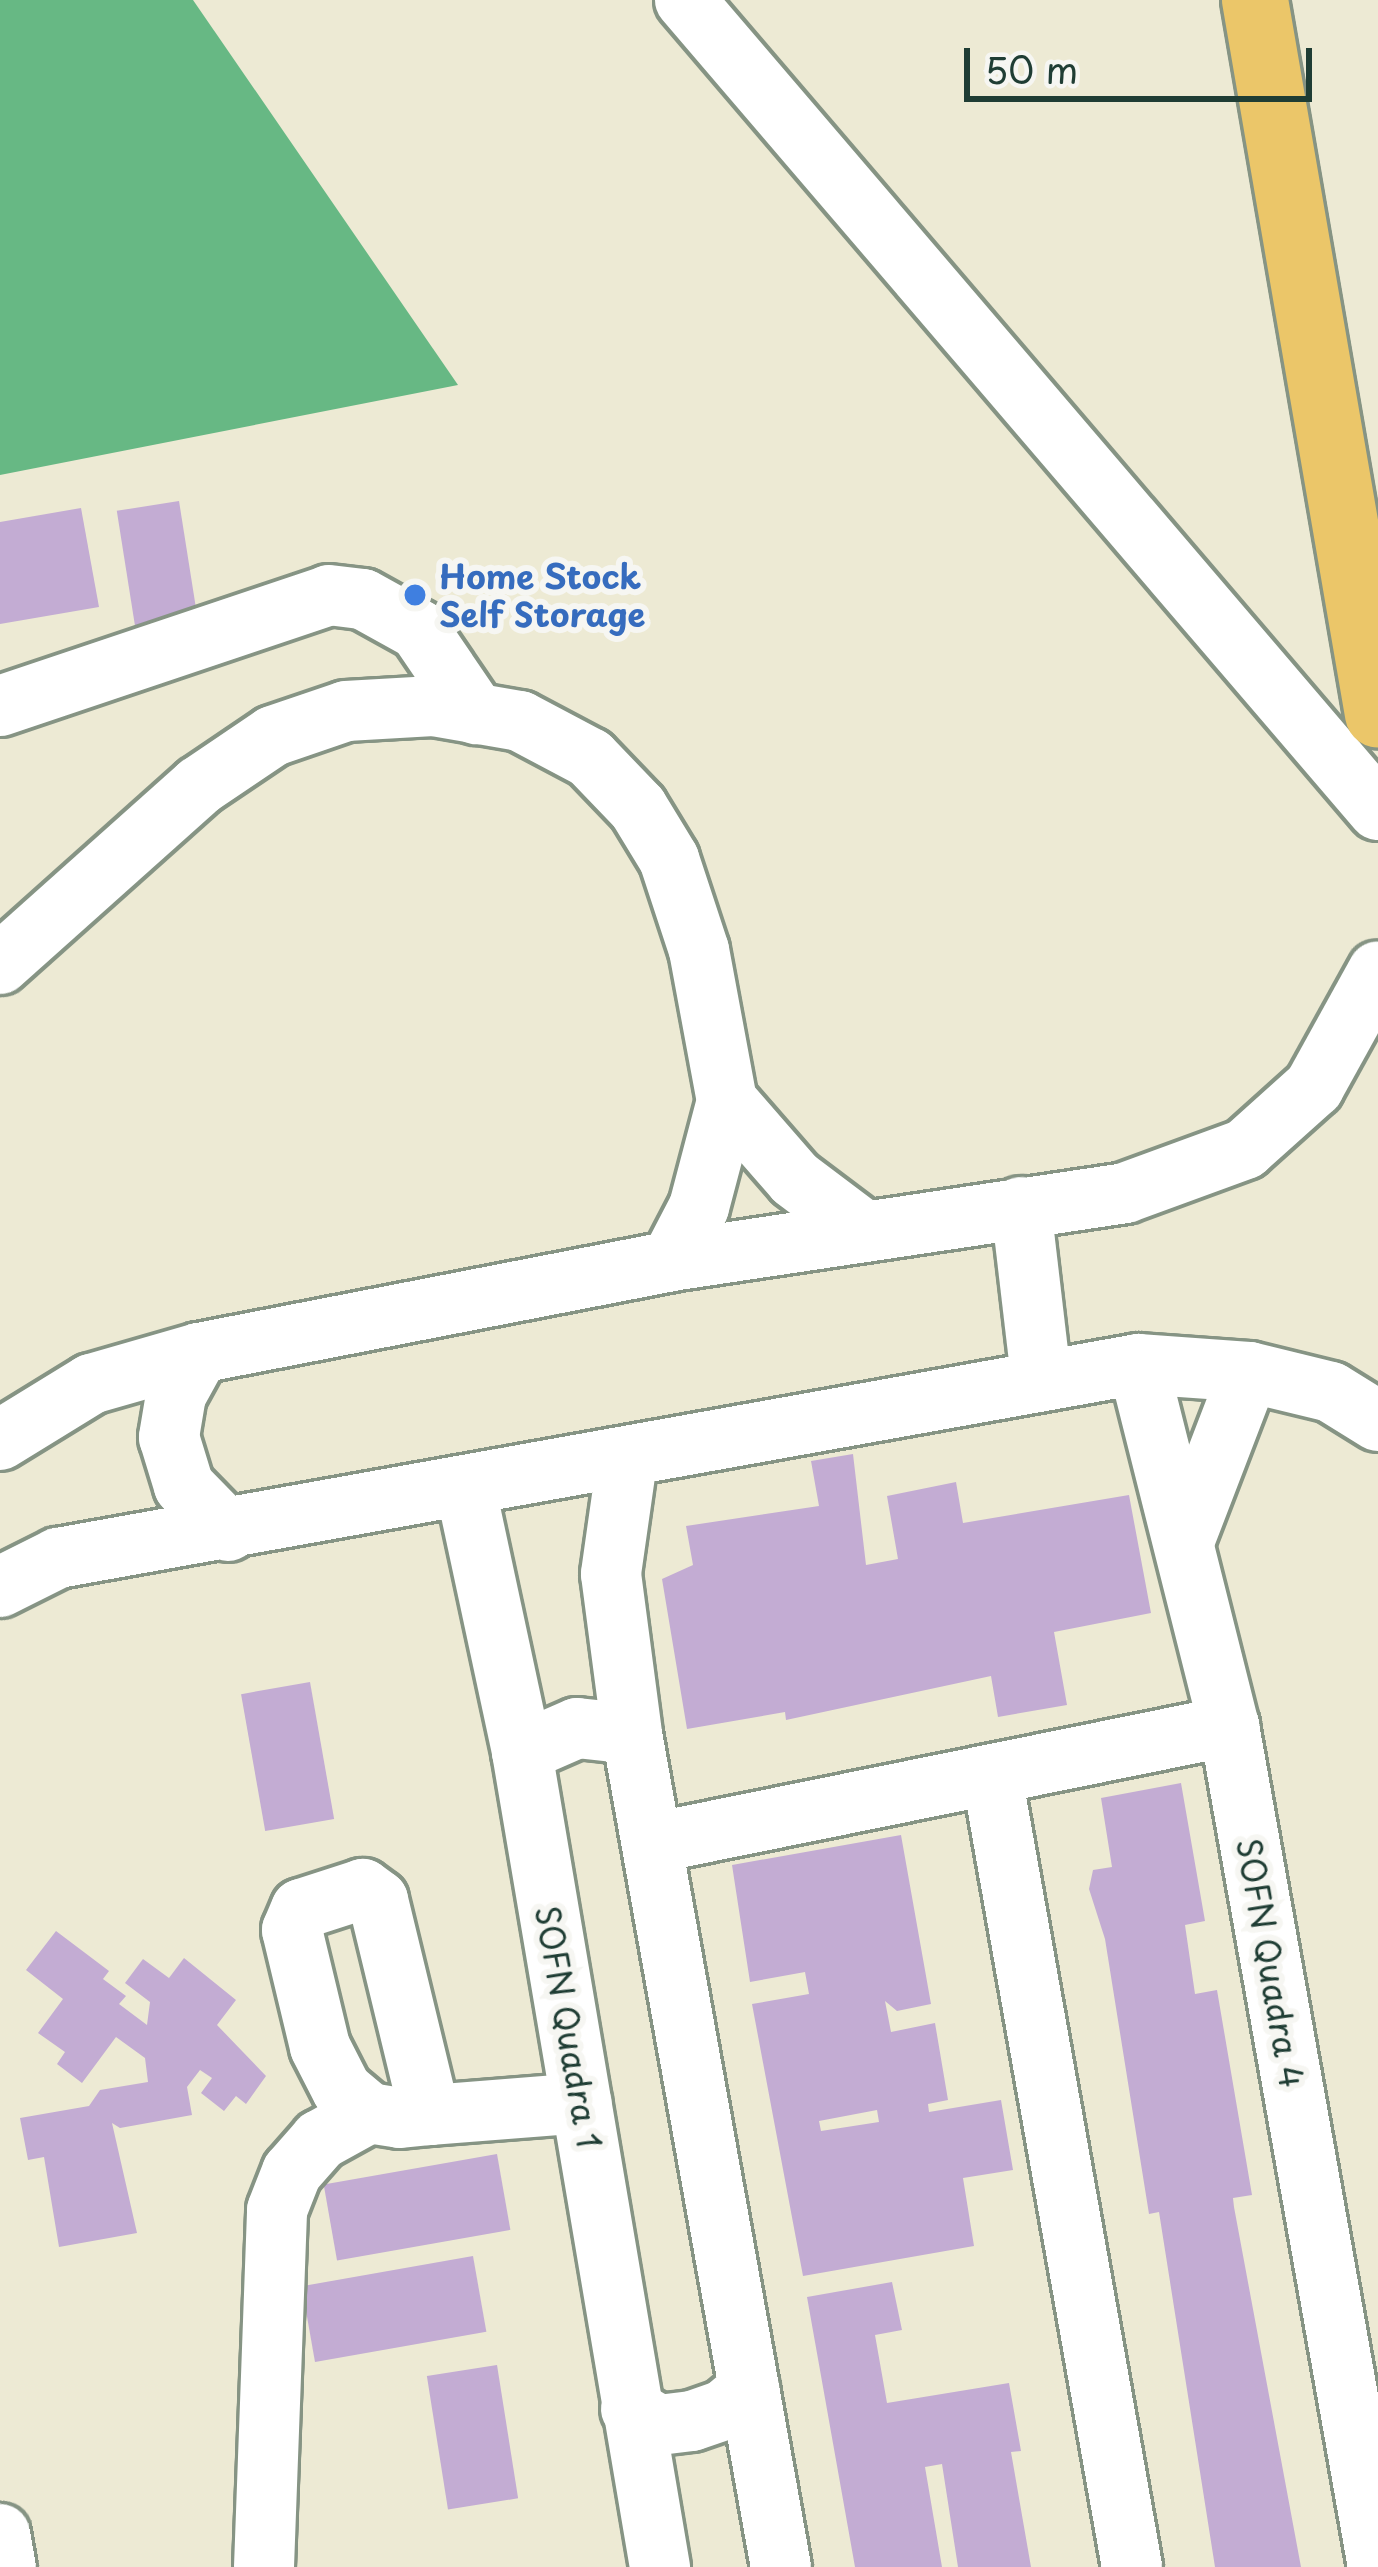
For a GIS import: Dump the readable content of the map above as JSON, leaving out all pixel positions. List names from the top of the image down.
{
  "streets": {
    "street": ["SOFN Quadra 4", "SOFN Quadra 1"]
  },
  "places": ["Home Stock Self Storage"],
  "scale_bar": "50 m"
}
